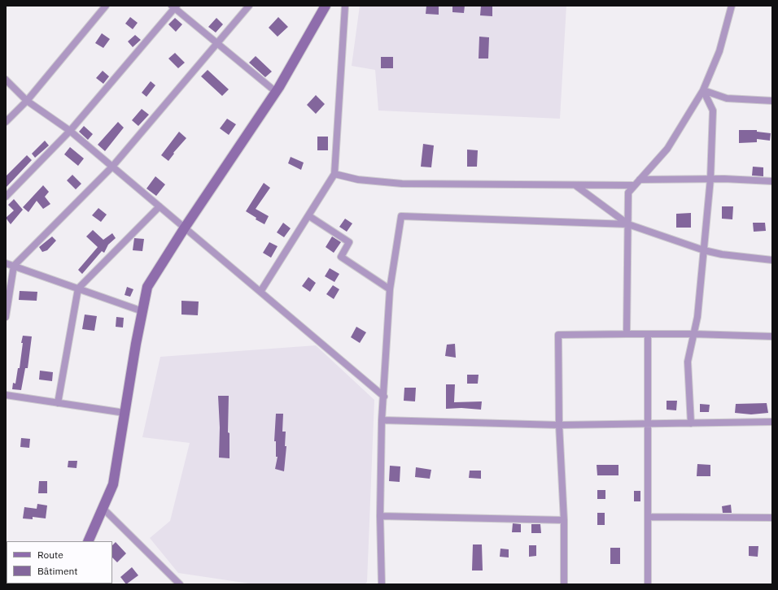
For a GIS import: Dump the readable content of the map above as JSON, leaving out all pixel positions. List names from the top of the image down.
{
  "legend": ["Route", "Bâtiment"]
}
